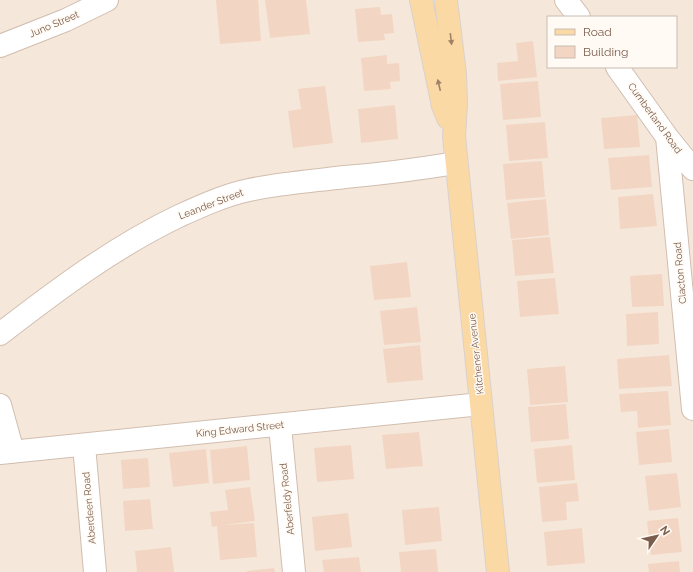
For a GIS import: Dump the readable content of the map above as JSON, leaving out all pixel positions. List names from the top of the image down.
{
  "streets": {
    "main road": ["Kitchener Avenue"],
    "street": [
      "Juno Street",
      "Cumberland Road",
      "Leander Street",
      "Clacton Road",
      "King Edward Street",
      "Aberfeldy Road",
      "Aberdeen Road"
    ]
  },
  "crossings": [
    ["Cumberland Road", "Clacton Road"],
    ["Leander Street", "Kitchener Avenue"],
    ["Kitchener Avenue", "King Edward Street"],
    ["King Edward Street", "Aberfeldy Road"],
    ["King Edward Street", "Aberdeen Road"]
  ],
  "legend": ["Road", "Building"],
  "north": "top right"
}
